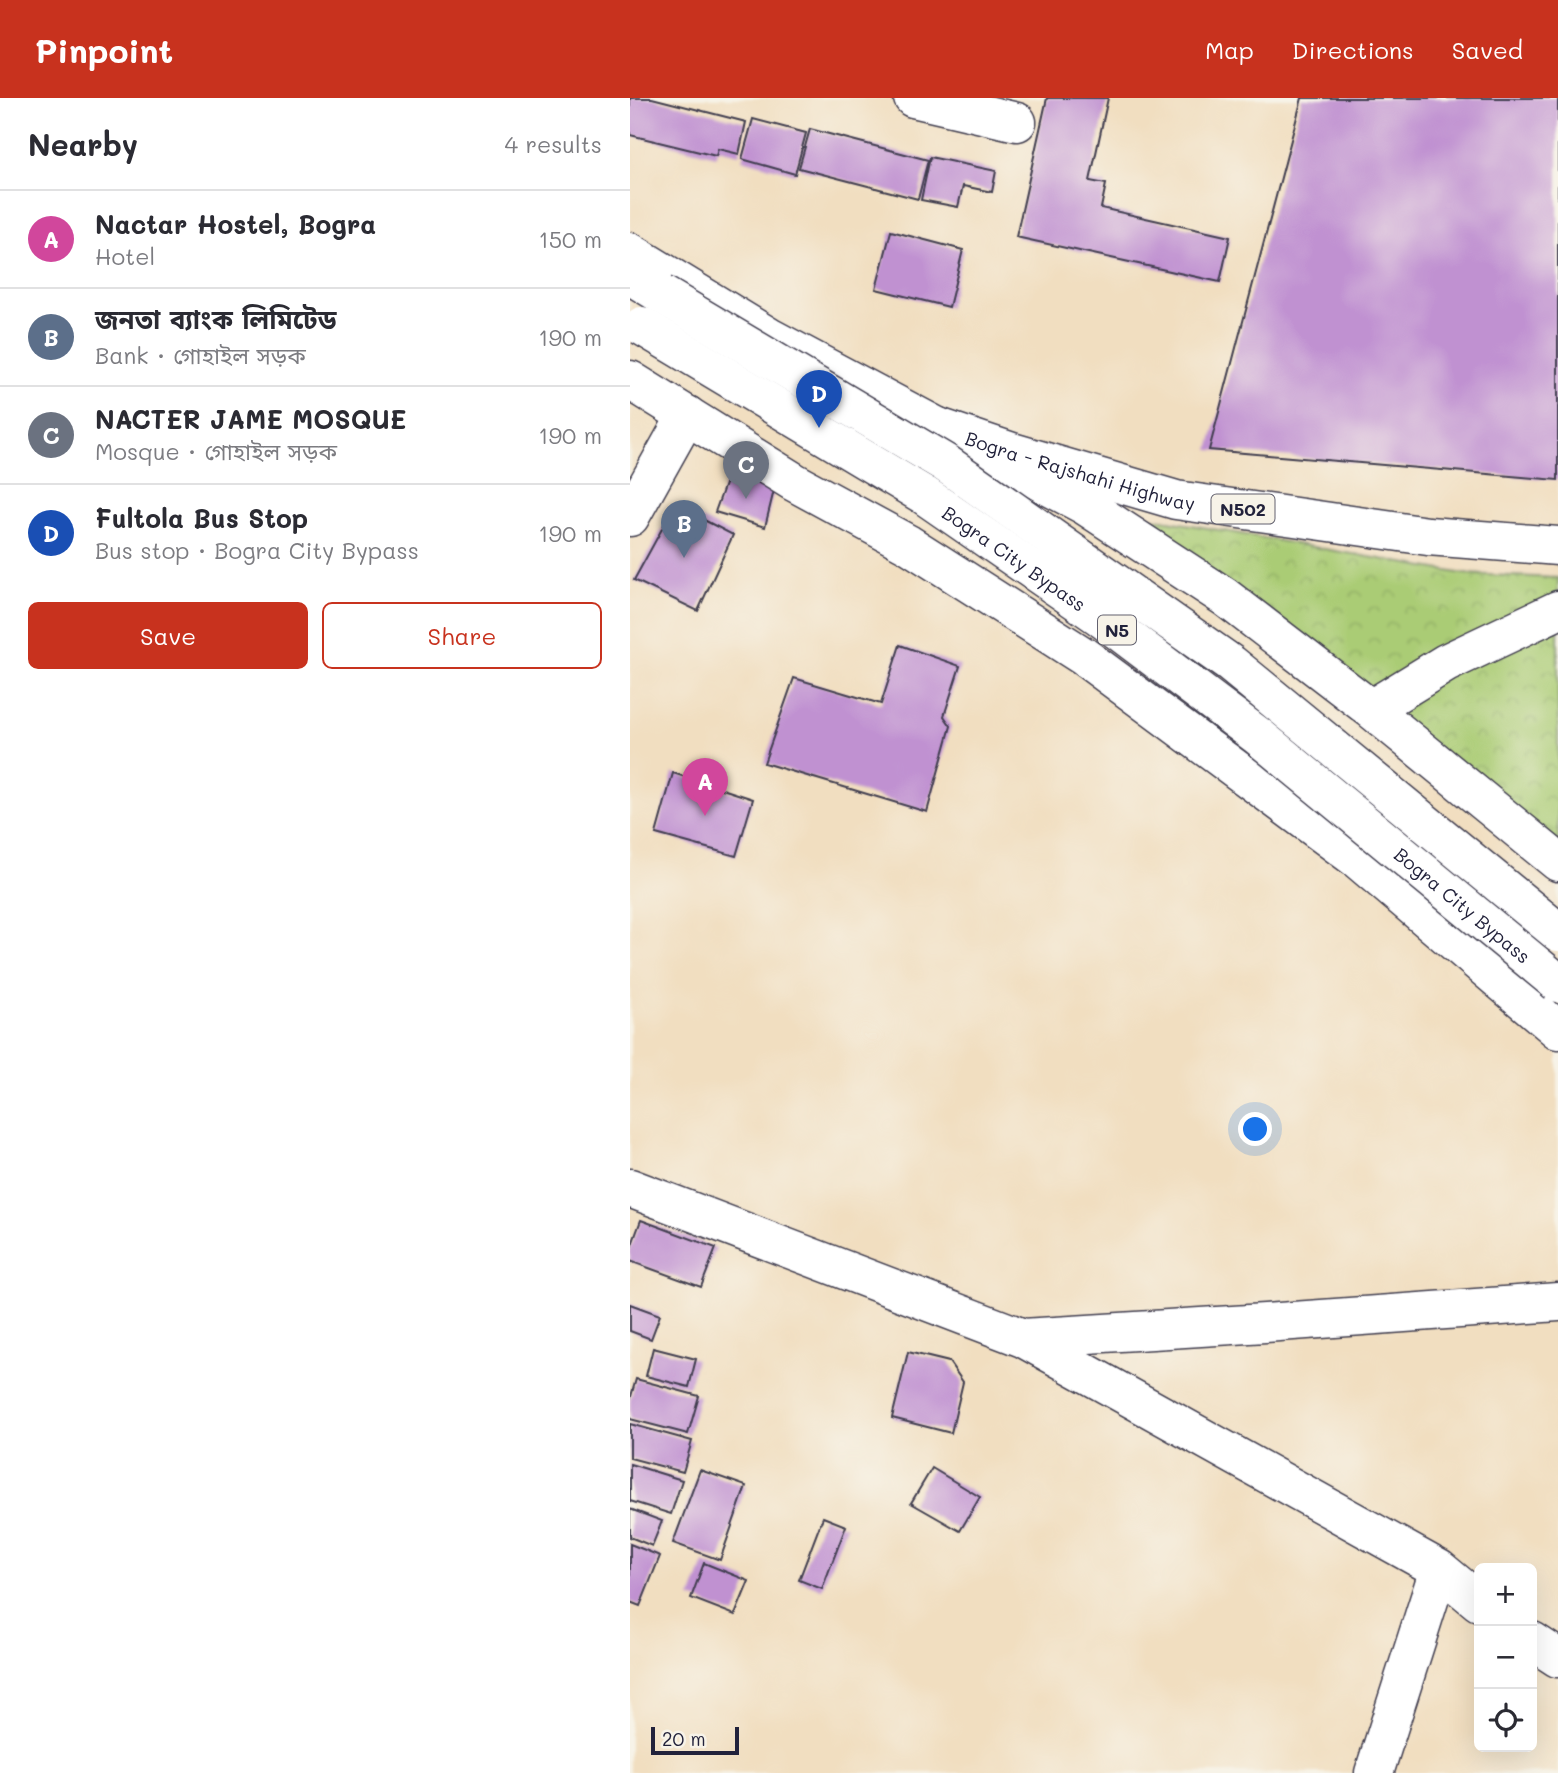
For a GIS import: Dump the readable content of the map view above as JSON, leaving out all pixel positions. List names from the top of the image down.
{
  "streets": {
    "main road": [
      "Bogra - Rajshahi Highway",
      "N502",
      "Bogra City Bypass",
      "N5"
    ]
  },
  "scale_bar": "20 m",
  "page": {
    "header": "Pinpoint",
    "nav": ["Map", "Directions", "Saved"],
    "heading": ["Nearby", "4 results"],
    "list": [
      {
        "mark": "A",
        "name": "Nactar Hostel, Bogra",
        "note": "Hotel",
        "value": "150 m"
      },
      {
        "mark": "B",
        "name": "জনতা ব্যাংক লিমিটেড",
        "note": "Bank · গোহাইল সড়ক",
        "value": "190 m"
      },
      {
        "mark": "C",
        "name": "NACTER JAME MOSQUE",
        "note": "Mosque · গোহাইল সড়ক",
        "value": "190 m"
      },
      {
        "mark": "D",
        "name": "Fultola Bus Stop",
        "note": "Bus stop · Bogra City Bypass",
        "value": "190 m"
      }
    ],
    "pins": [
      "D",
      "C",
      "B",
      "A"
    ],
    "buttons": ["Save", "Share"],
    "map_buttons": ["+", "−"],
    "scale": "20 m"
  }
}
